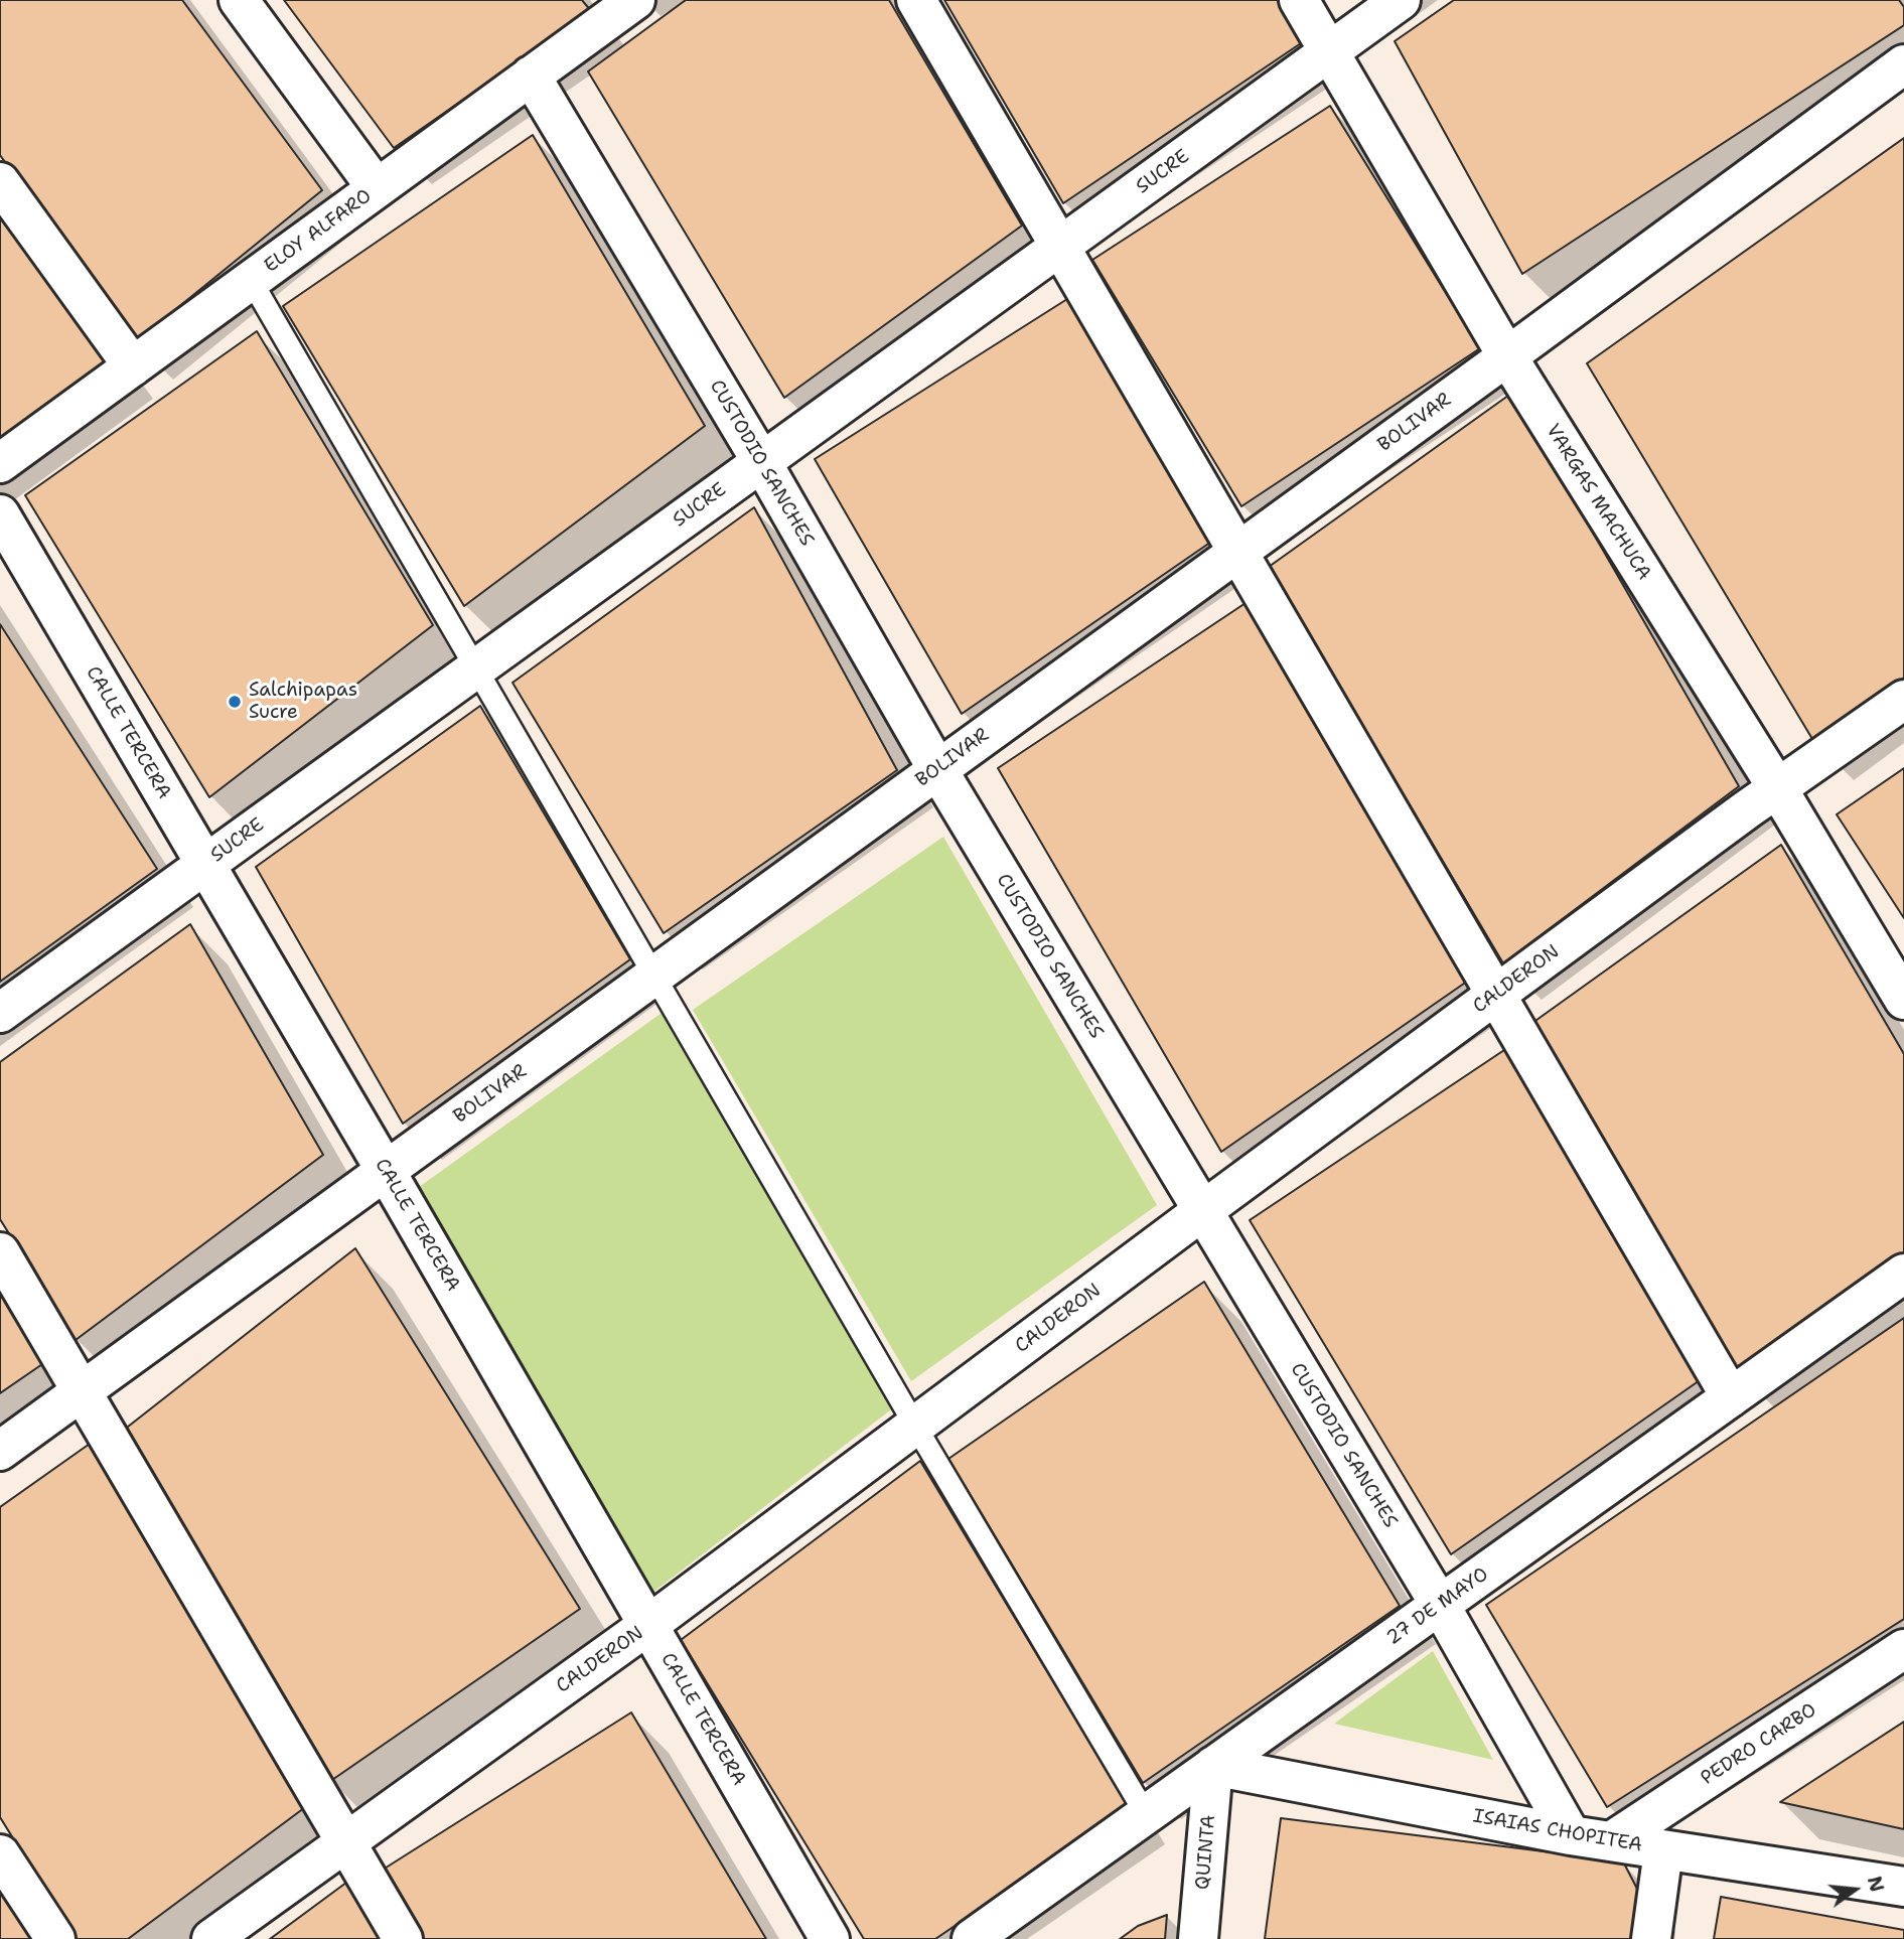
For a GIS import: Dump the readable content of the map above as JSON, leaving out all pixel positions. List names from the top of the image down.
{
  "streets": {
    "street": [
      "SUCRE",
      "ELOY ALFARO",
      "BOLIVAR",
      "CUSTODIO SANCHES",
      "VARGAS MACHUCA",
      "CALLE TERCERA",
      "CALDERON",
      "27 DE MAYO",
      "PEDRO CARBO",
      "ISAIAS CHOPITEA",
      "QUINTA"
    ]
  },
  "crossings": [
    ["SUCRE", "CUSTODIO SANCHES"],
    ["SUCRE", "VARGAS MACHUCA"],
    ["SUCRE", "CALLE TERCERA"],
    ["ELOY ALFARO", "CUSTODIO SANCHES"],
    ["BOLIVAR", "CUSTODIO SANCHES"],
    ["BOLIVAR", "VARGAS MACHUCA"],
    ["BOLIVAR", "CALLE TERCERA"],
    ["CUSTODIO SANCHES", "CALDERON"],
    ["CUSTODIO SANCHES", "27 DE MAYO"],
    ["CUSTODIO SANCHES", "ISAIAS CHOPITEA"],
    ["VARGAS MACHUCA", "CALDERON"],
    ["CALLE TERCERA", "CALDERON"],
    ["27 DE MAYO", "ISAIAS CHOPITEA"],
    ["27 DE MAYO", "QUINTA"],
    ["PEDRO CARBO", "ISAIAS CHOPITEA"],
    ["ISAIAS CHOPITEA", "QUINTA"]
  ],
  "places": ["Salchipapas Sucre"],
  "north": "right"
}
